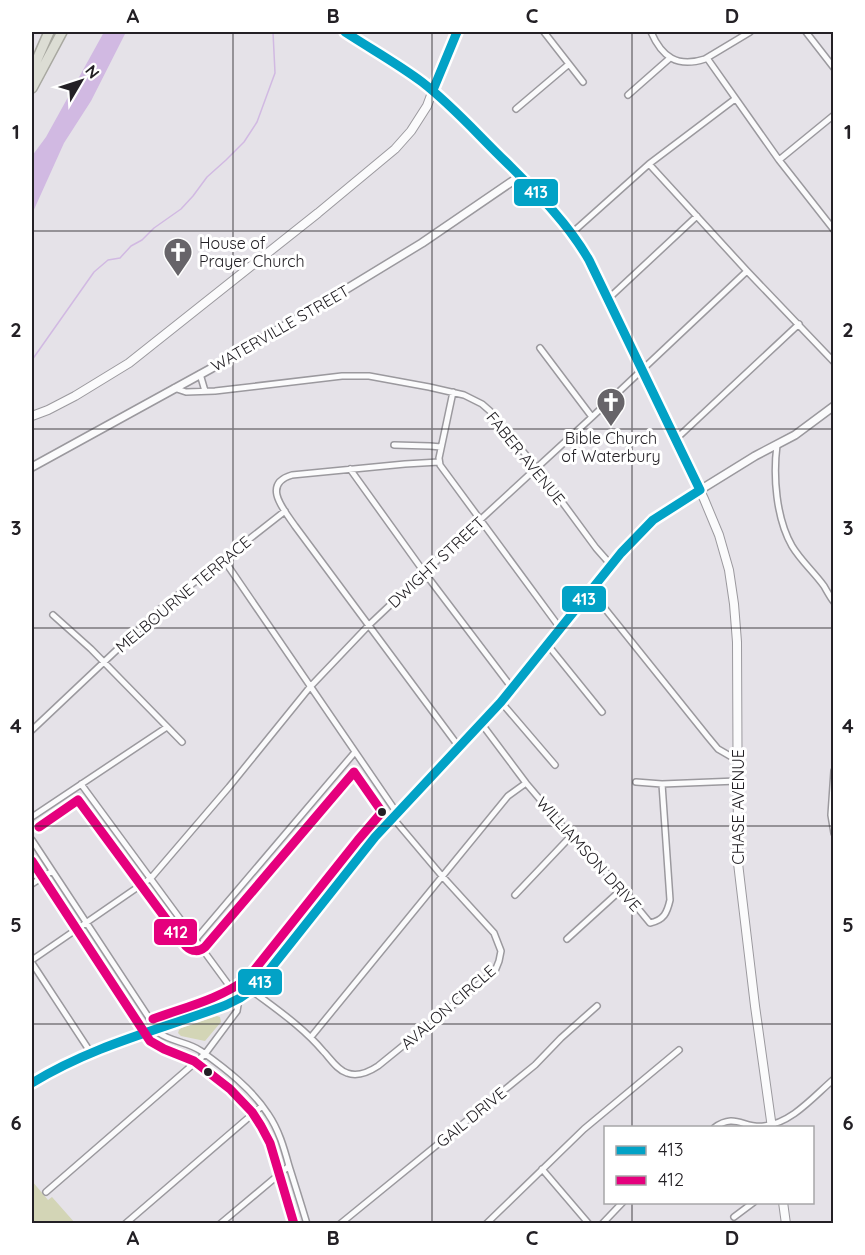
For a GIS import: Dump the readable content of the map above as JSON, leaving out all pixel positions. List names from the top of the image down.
{
  "streets": {
    "main road": ["CHASE AVENUE"],
    "street": [
      "WATERVILLE STREET",
      "FABER AVENUE",
      "DWIGHT STREET",
      "MELBOURNE TERRACE",
      "WILLIAMSON DRIVE",
      "AVALON CIRCLE",
      "GAIL DRIVE"
    ]
  },
  "crossings": [
    ["WATERVILLE STREET", "FABER AVENUE"],
    ["WATERVILLE STREET", "CHASE AVENUE"],
    ["FABER AVENUE", "DWIGHT STREET"],
    ["DWIGHT STREET", "CHASE AVENUE"],
    ["DWIGHT STREET", "AVALON CIRCLE"],
    ["MELBOURNE TERRACE", "AVALON CIRCLE"]
  ],
  "places": {
    "church": ["House of Prayer Church", "Bible Church of Waterbury"]
  },
  "lines": ["transit line 413", "transit line 412"],
  "legend": ["413", "412"],
  "north": "top right",
  "grid": {
    "columns": [
      "A",
      "B",
      "C",
      "D"
    ],
    "rows": [
      "1",
      "2",
      "3",
      "4",
      "5",
      "6"
    ]
  }
}
